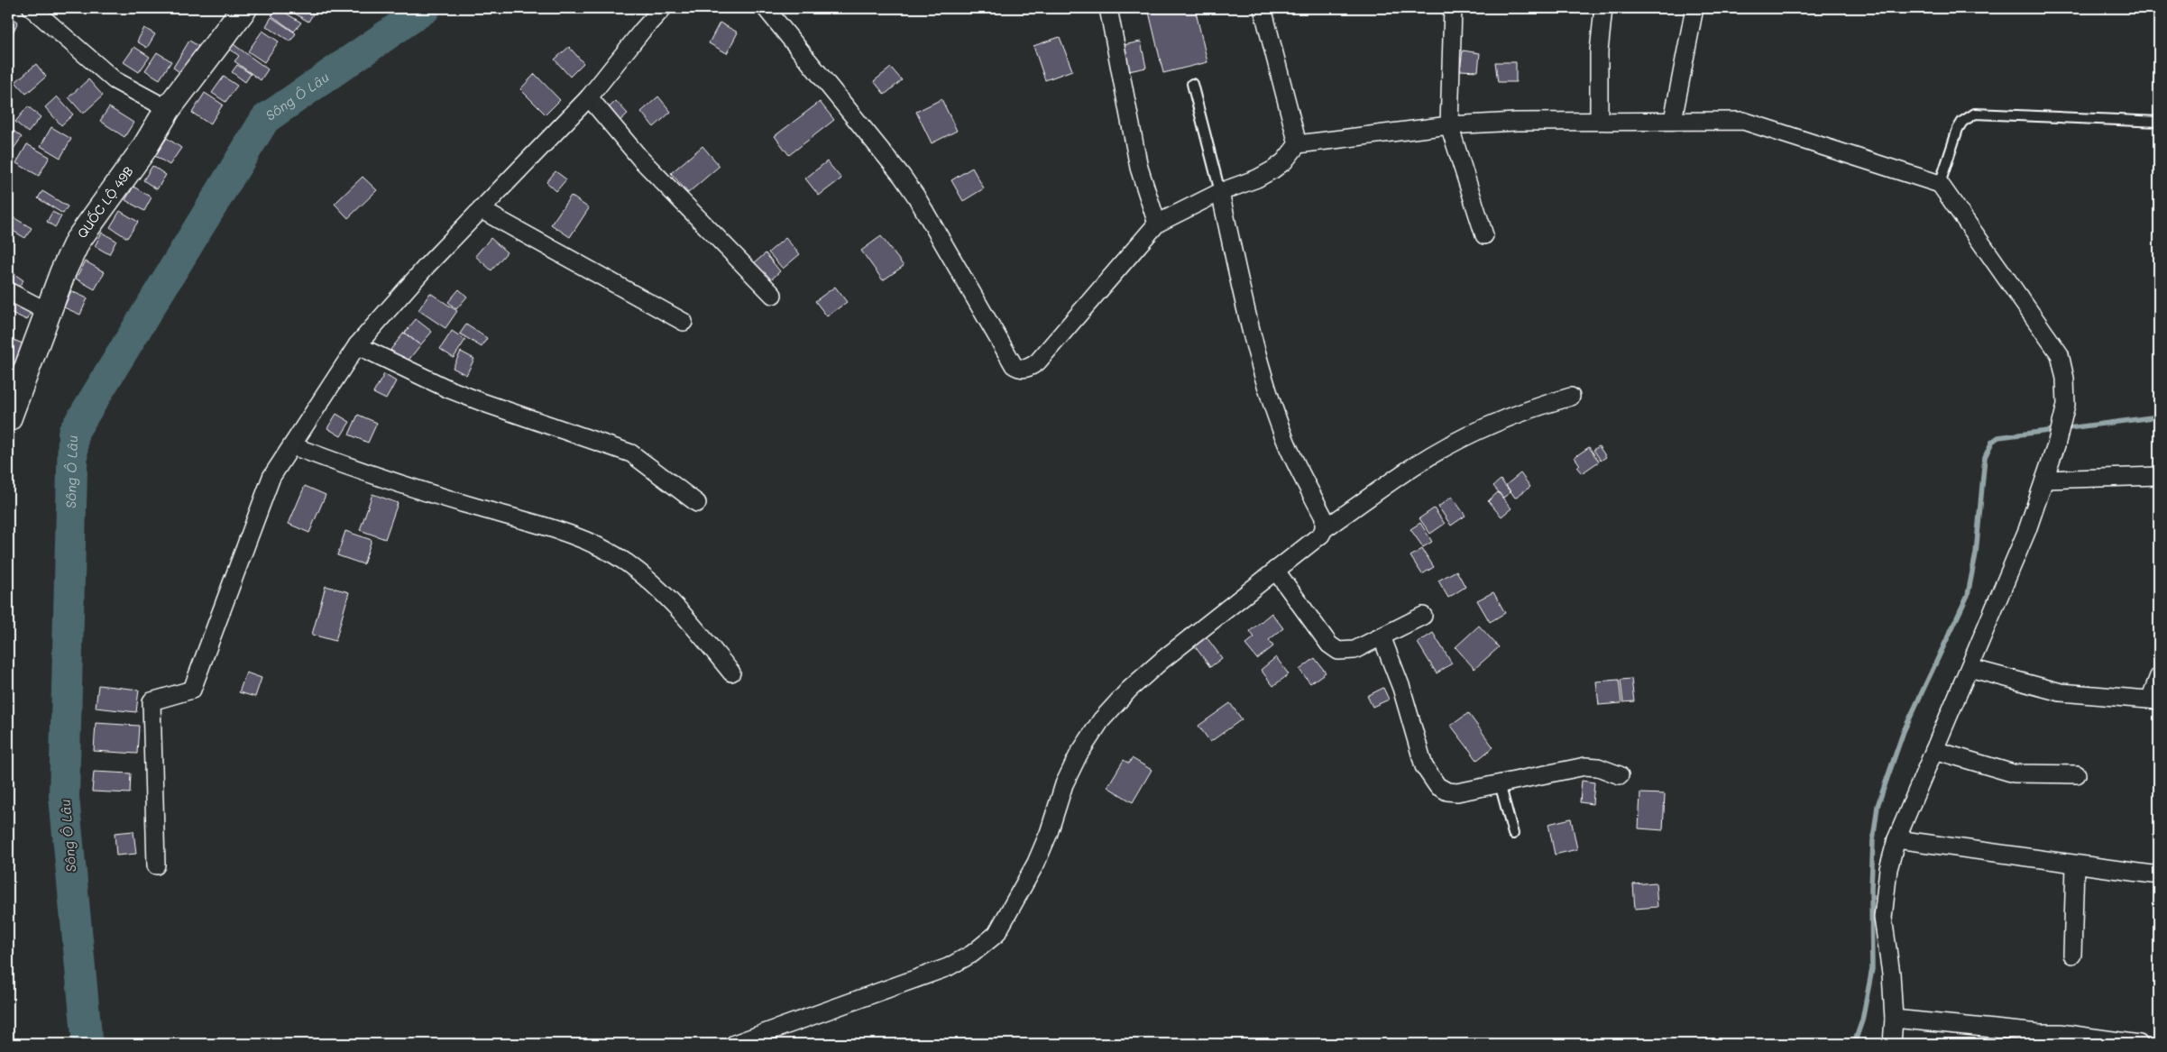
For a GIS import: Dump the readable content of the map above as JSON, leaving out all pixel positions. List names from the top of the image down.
{
  "streets": {
    "main road": ["QUỐC LỘ 49B"]
  },
  "water": ["Sông Ô Lâu"]
}
